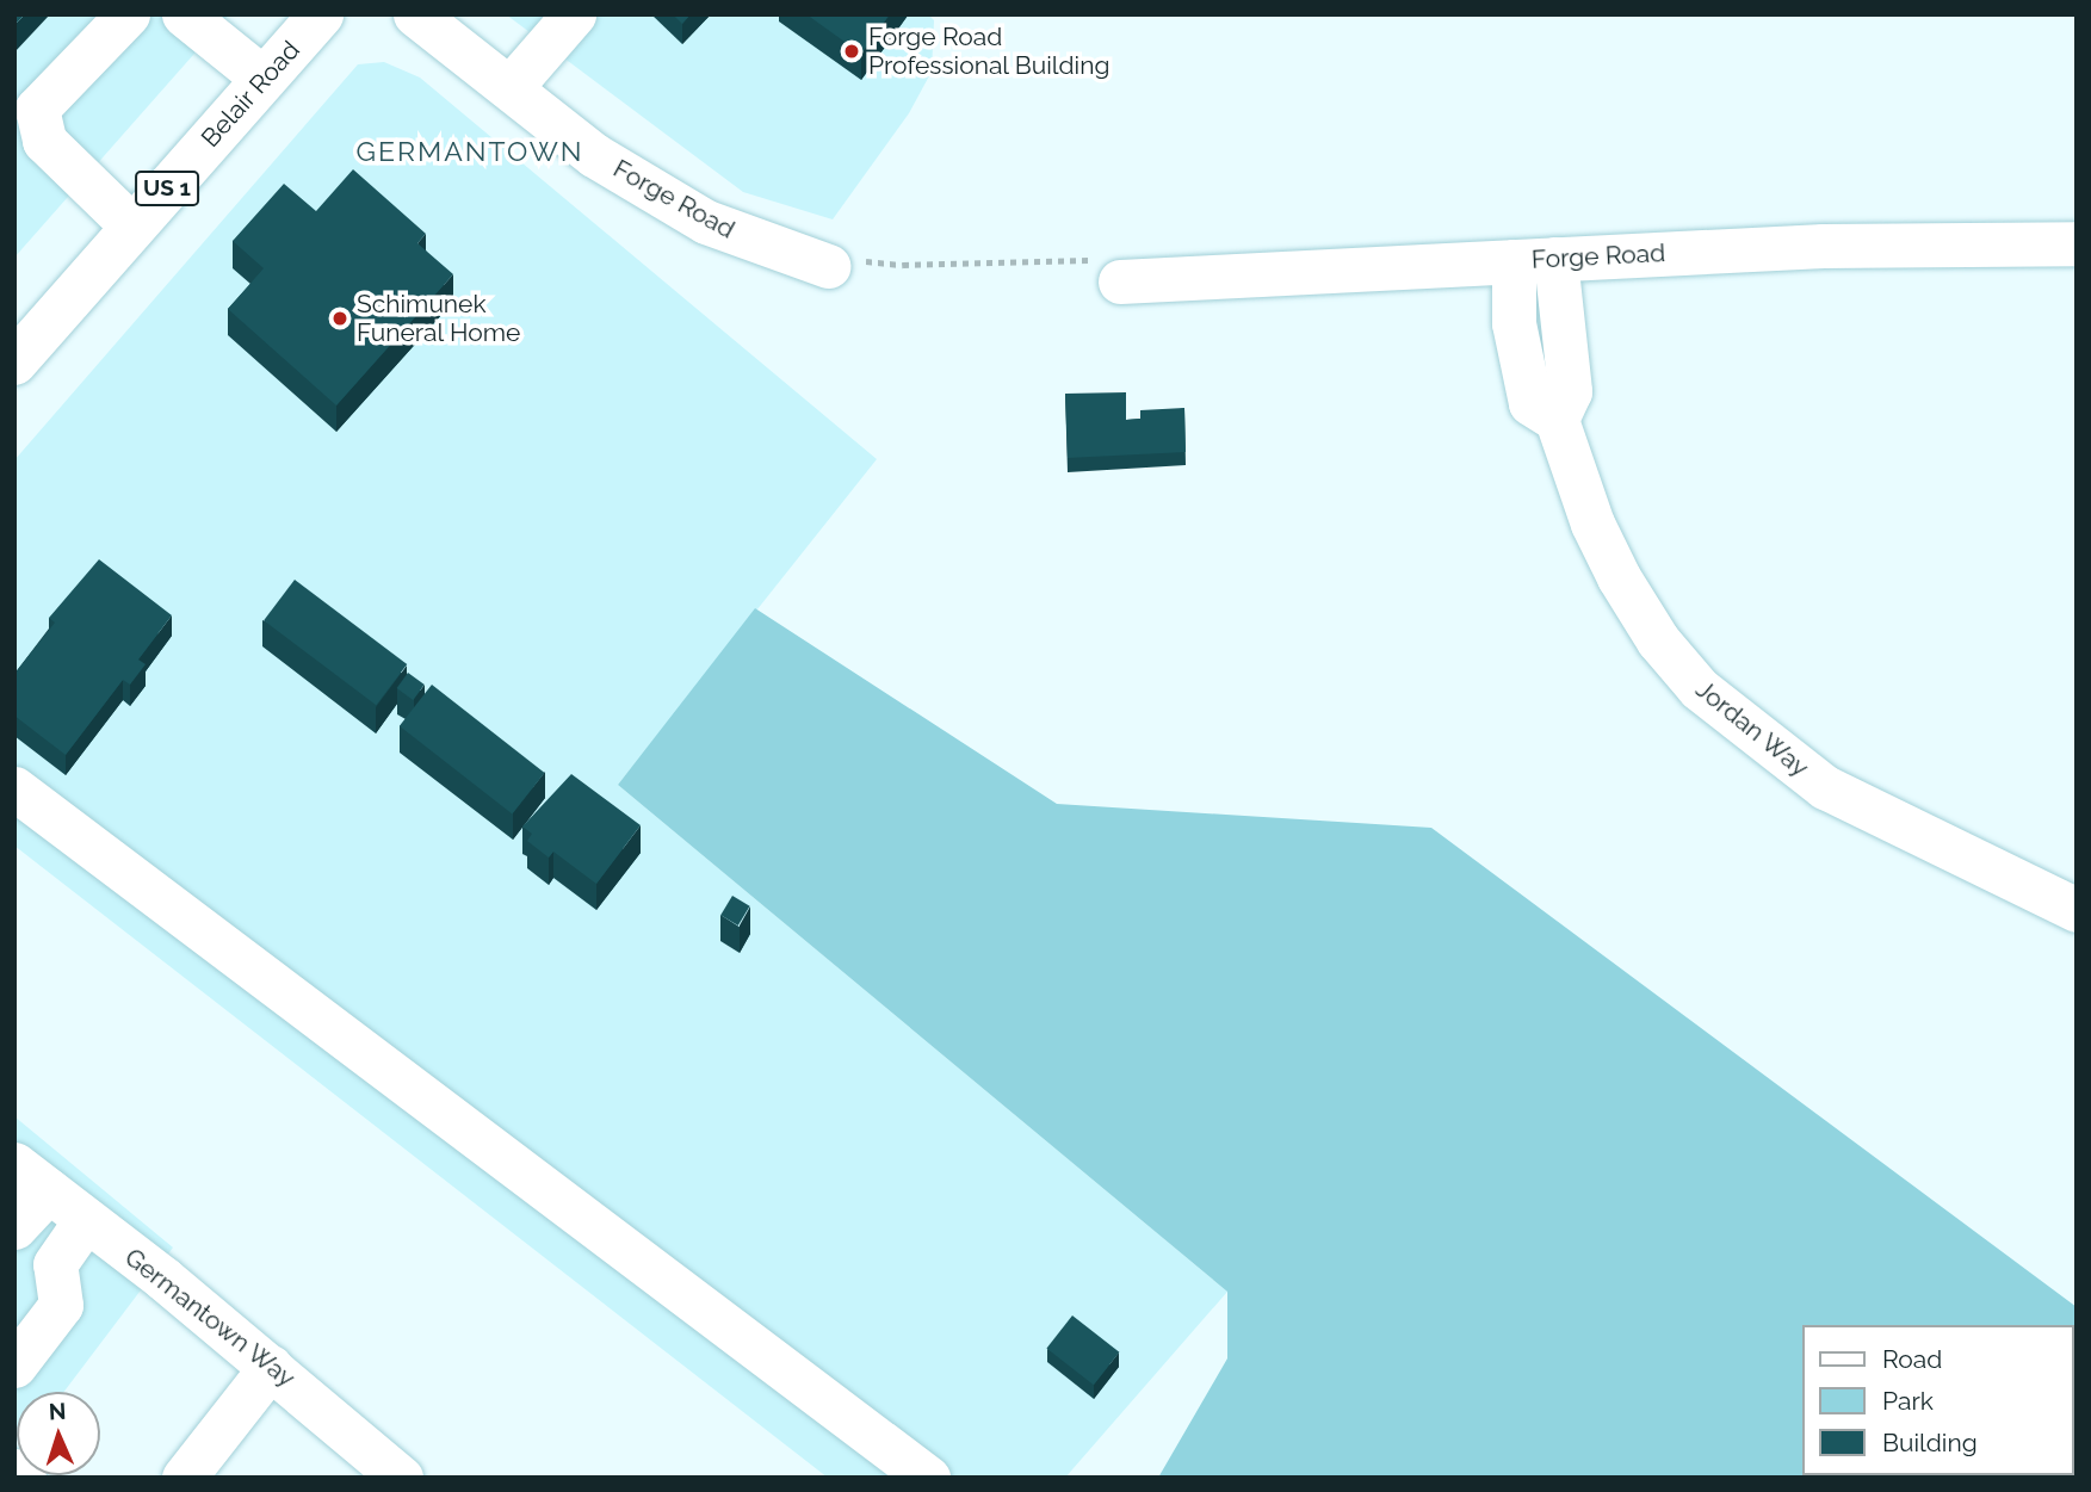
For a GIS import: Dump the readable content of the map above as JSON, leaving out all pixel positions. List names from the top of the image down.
{
  "streets": {
    "highway": ["Belair Road", "US 1"],
    "street": ["Forge Road", "Jordan Way", "Germantown Way"]
  },
  "crossings": [
    ["Forge Road", "Jordan Way"]
  ],
  "districts": ["GERMANTOWN"],
  "places": ["Forge Road Professional Building", "Schimunek Funeral Home"],
  "legend": ["Road", "Park", "Building"],
  "north": "top"
}
